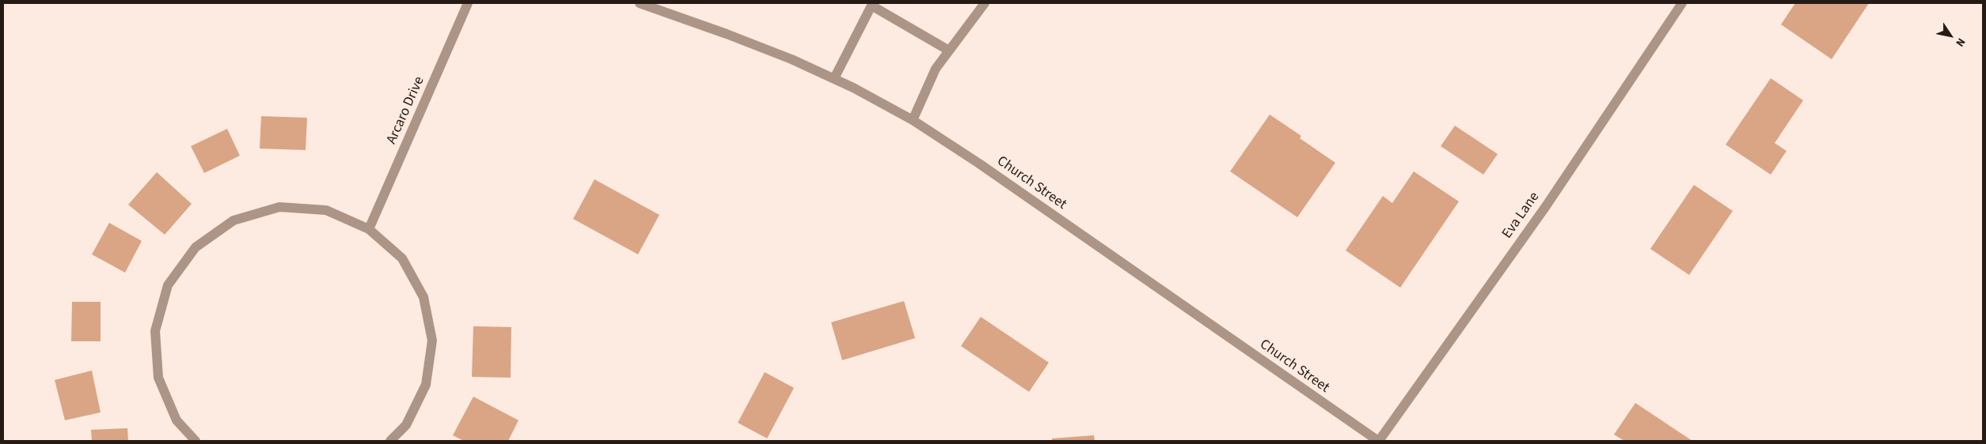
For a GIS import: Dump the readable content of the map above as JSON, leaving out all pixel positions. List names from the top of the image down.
{
  "streets": {
    "street": ["Arcaro Drive", "Church Street", "Eva Lane"]
  },
  "crossings": [
    ["Church Street", "Eva Lane"]
  ],
  "north": "bottom right"
}
